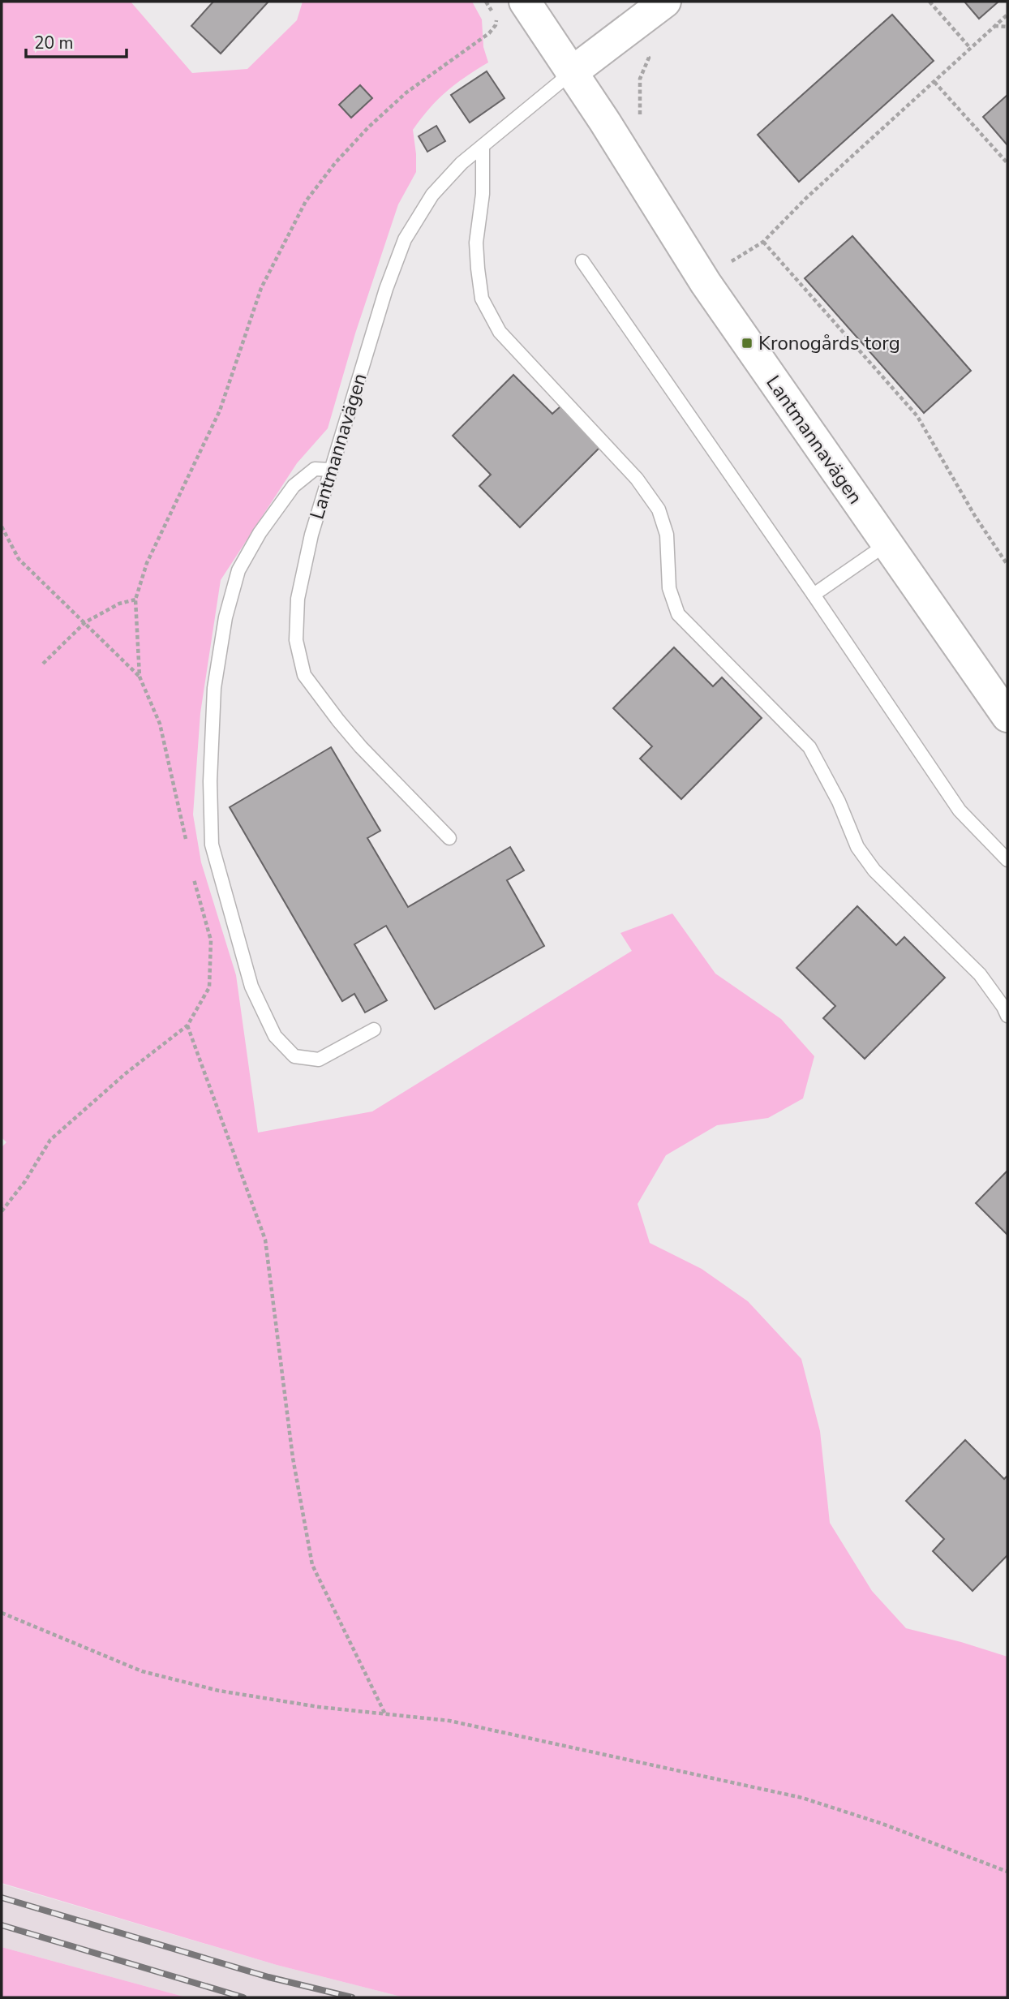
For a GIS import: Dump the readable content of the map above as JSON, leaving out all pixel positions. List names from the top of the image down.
{
  "streets": {
    "street": ["Lantmannavägen"]
  },
  "places": {
    "transit": ["Kronogårds torg"]
  },
  "scale_bar": "20 m"
}
